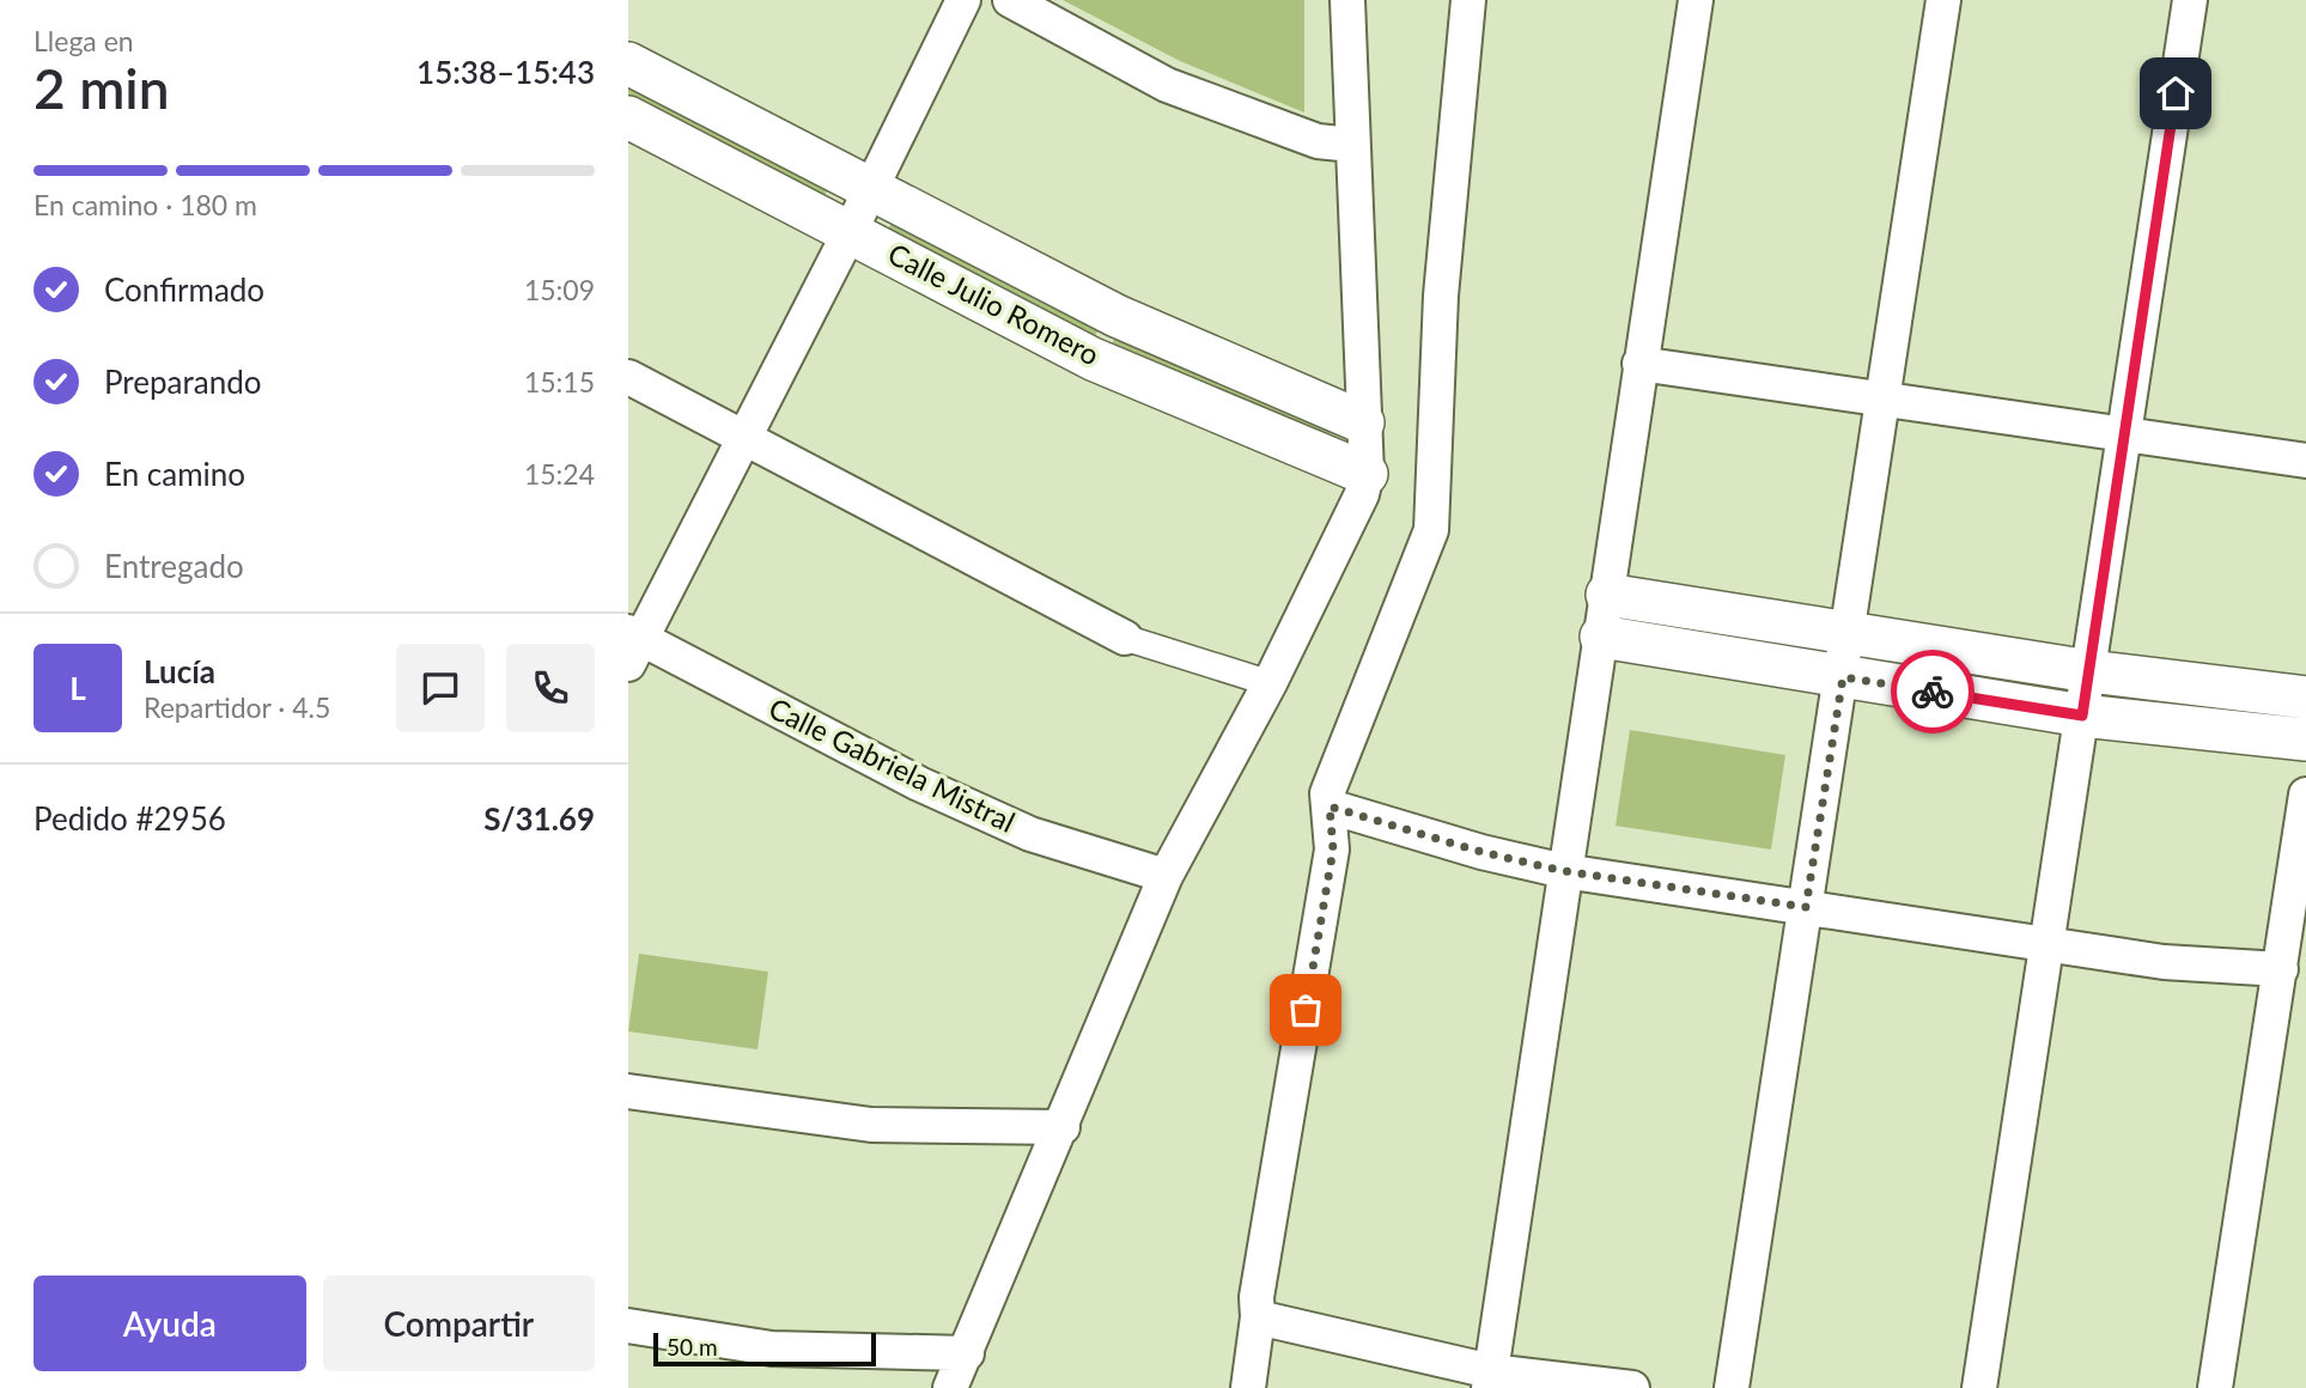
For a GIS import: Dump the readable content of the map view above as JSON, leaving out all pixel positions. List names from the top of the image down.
{
  "streets": {
    "street": ["Calle Julio Romero", "Calle Gabriela Mistral"]
  },
  "scale_bar": "50 m",
  "page": {
    "heading": ["2 min", "Llega en", "15:38–15:43"],
    "panel": [
      "Lucía",
      "Repartidor · 4.5",
      "Pedido #2956",
      "S/31.69"
    ],
    "bar": "En camino · 180 m",
    "list": [
      ["Confirmado", "15:09"],
      ["Preparando", "15:15"],
      ["En camino", "15:24"],
      "Entregado"
    ],
    "round": "L",
    "buttons": ["Ayuda", "Compartir"],
    "scale": "50 m"
  }
}
